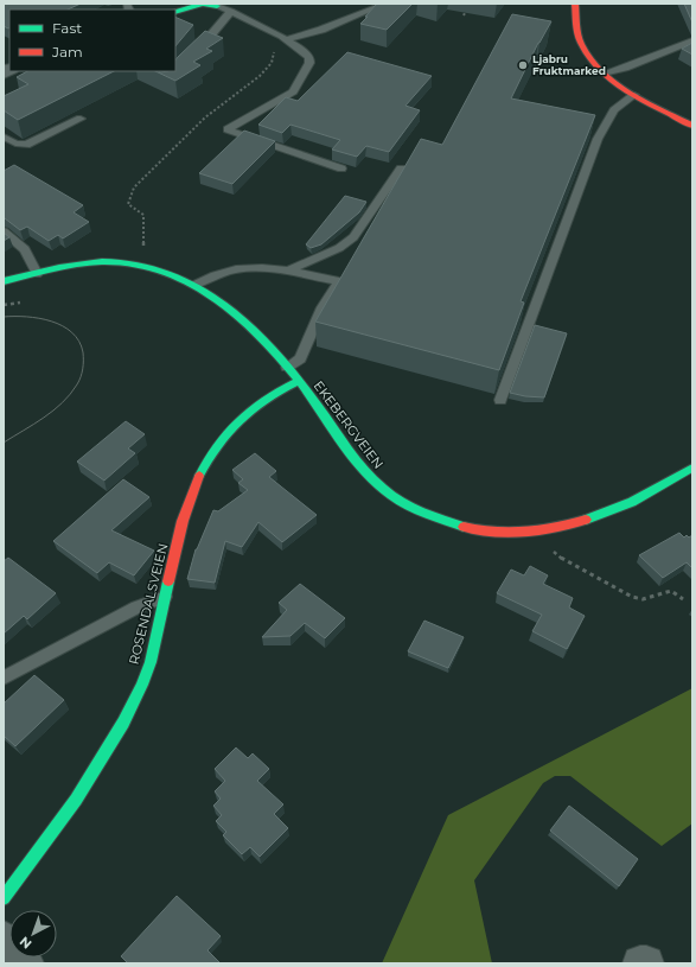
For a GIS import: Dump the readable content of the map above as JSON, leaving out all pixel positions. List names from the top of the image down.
{
  "streets": {
    "main road": ["EKEBERGVEIEN", "ROSENDALSVEIEN"]
  },
  "crossings": [
    ["EKEBERGVEIEN", "ROSENDALSVEIEN"]
  ],
  "places": ["Ljabru Fruktmarked"],
  "legend": ["Fast", "Jam"],
  "north": "bottom left"
}
